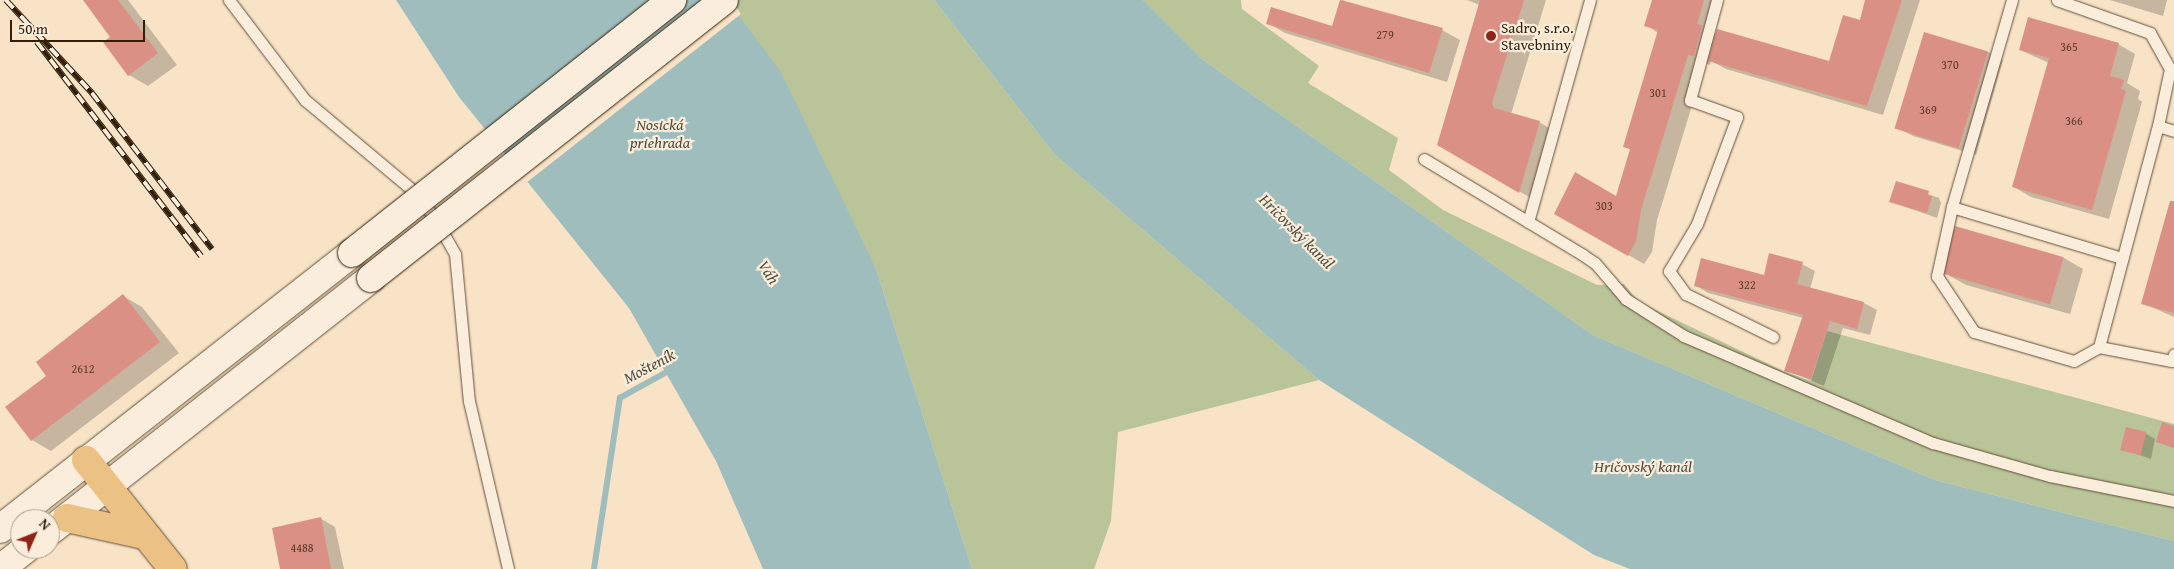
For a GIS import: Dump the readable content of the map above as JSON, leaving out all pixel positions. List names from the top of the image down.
{
  "water": [
    "Nosická priehrada",
    "Hričovský kanál",
    "Váh",
    "Mošteník"
  ],
  "places": ["Sadro, s.r.o. Stavebniny"],
  "house_numbers": [
    "279",
    "365",
    "370",
    "301",
    "369",
    "366",
    "303",
    "322",
    "2612",
    "4488"
  ],
  "scale_bar": "50 m",
  "north": "top right"
}
